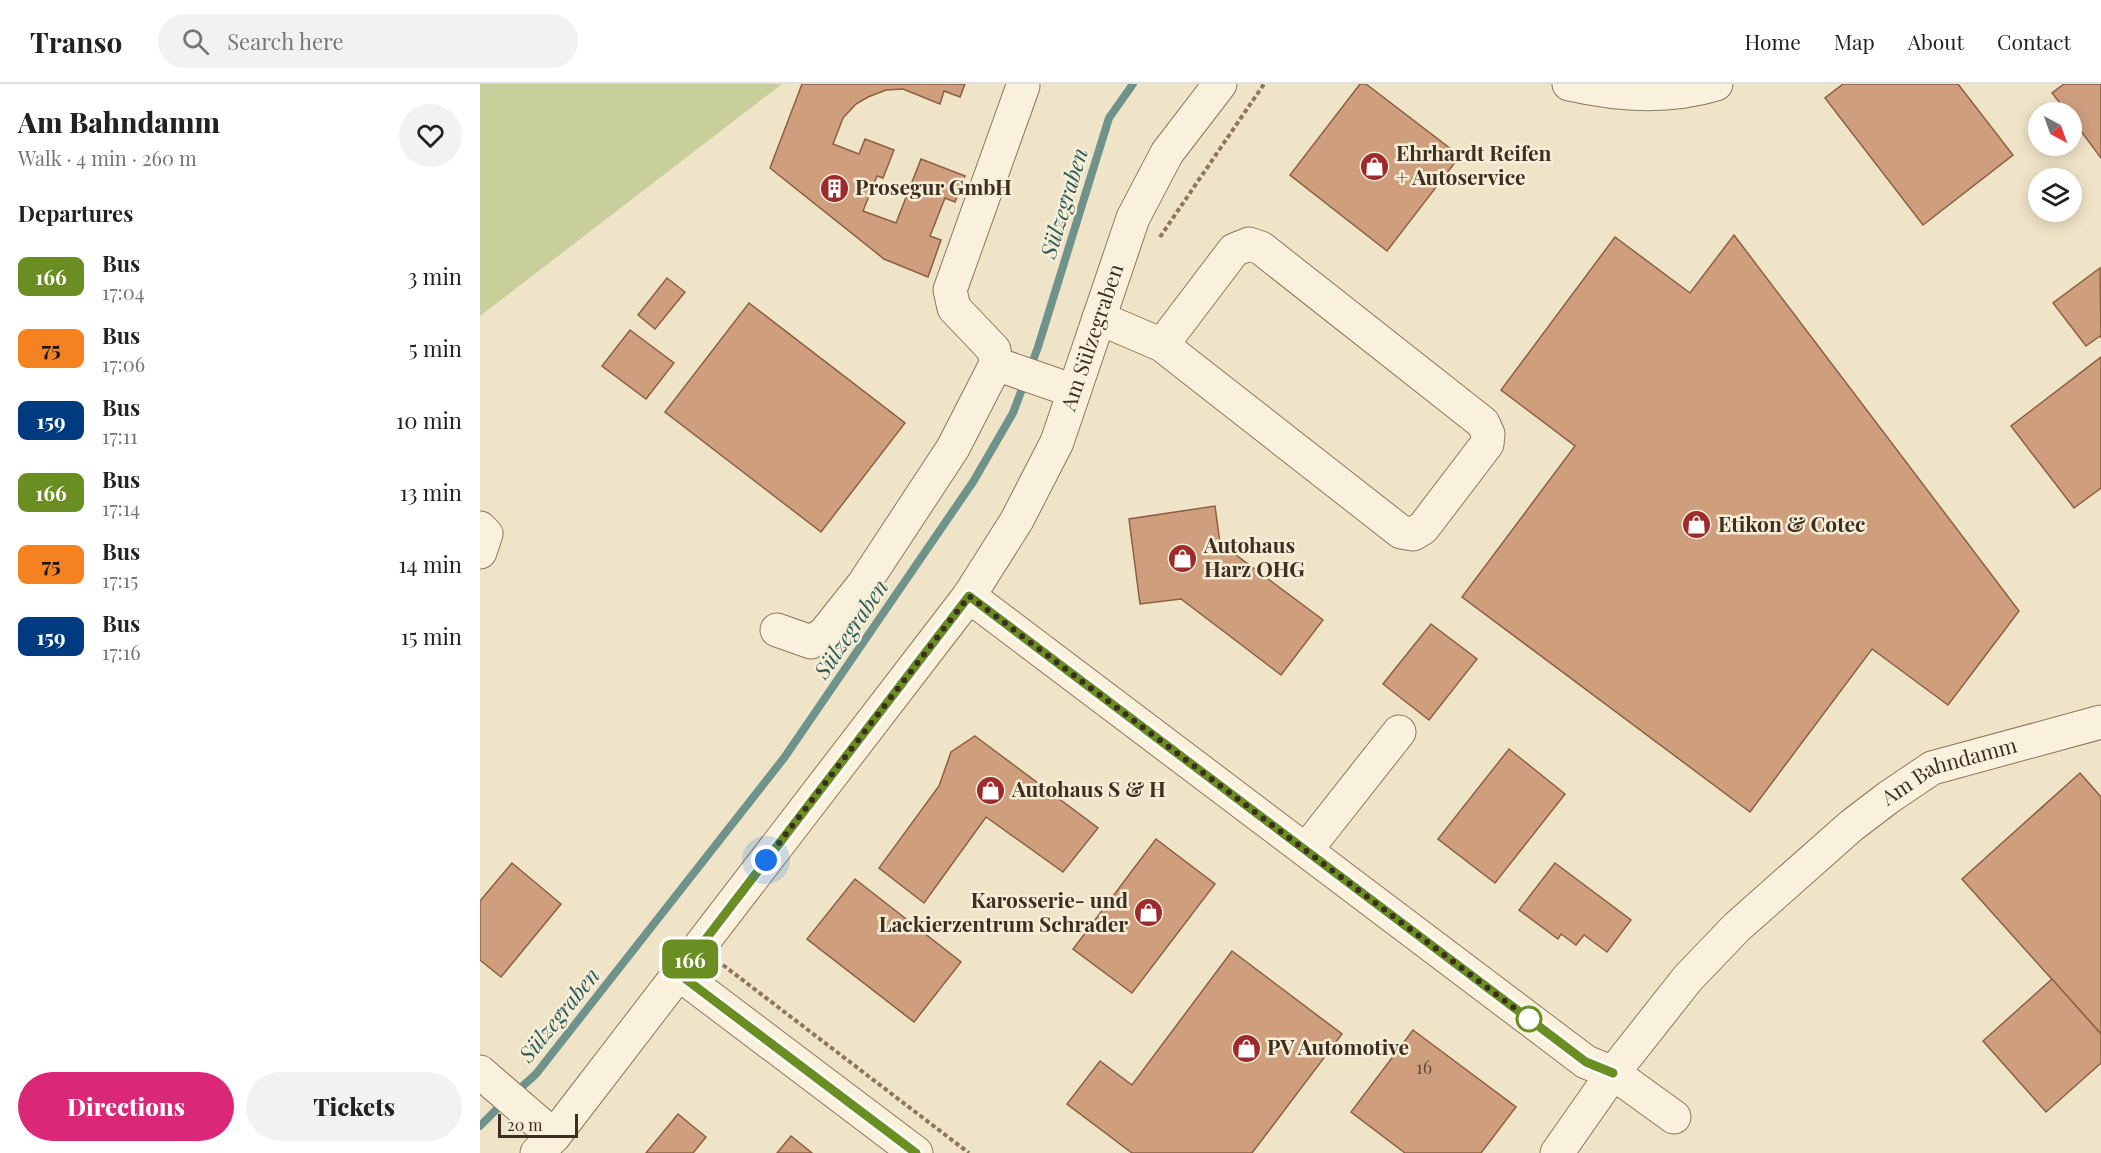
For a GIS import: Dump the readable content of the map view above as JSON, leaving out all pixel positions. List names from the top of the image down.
{
  "streets": {
    "street": ["Am Sülzegraben", "Am Bahndamm"]
  },
  "water": ["Sülzegraben"],
  "places": {
    "shop": [
      "Ehrhardt Reifen + Autoservice",
      "Etikon & Cotec",
      "Autohaus Harz OHG",
      "Autohaus S & H",
      "Karosserie- und Lackierzentrum Schrader",
      "PV Automotive"
    ],
    "building": ["Prosegur GmbH"]
  },
  "lines": ["bus line 166"],
  "house_numbers": ["16"],
  "scale_bar": "20 m",
  "north": "bottom right",
  "page": {
    "header": "Transo",
    "search": "Search here",
    "nav": [
      "Home",
      "Map",
      "About",
      "Contact"
    ],
    "heading": [
      ["Am Bahndamm", "Walk · 4 min · 260 m"],
      "Departures"
    ],
    "on_map": "166",
    "list": [
      {
        "mark": "166",
        "name": "Bus",
        "note": "17:04",
        "value": "3 min"
      },
      {
        "mark": "75",
        "name": "Bus",
        "note": "17:06",
        "value": "5 min"
      },
      {
        "mark": "159",
        "name": "Bus",
        "note": "17:11",
        "value": "10 min"
      },
      {
        "mark": "166",
        "name": "Bus",
        "note": "17:14",
        "value": "13 min"
      },
      {
        "mark": "75",
        "name": "Bus",
        "note": "17:15",
        "value": "14 min"
      },
      {
        "mark": "159",
        "name": "Bus",
        "note": "17:16",
        "value": "15 min"
      }
    ],
    "buttons": ["Directions", "Tickets"],
    "scale": "20 m"
  }
}
